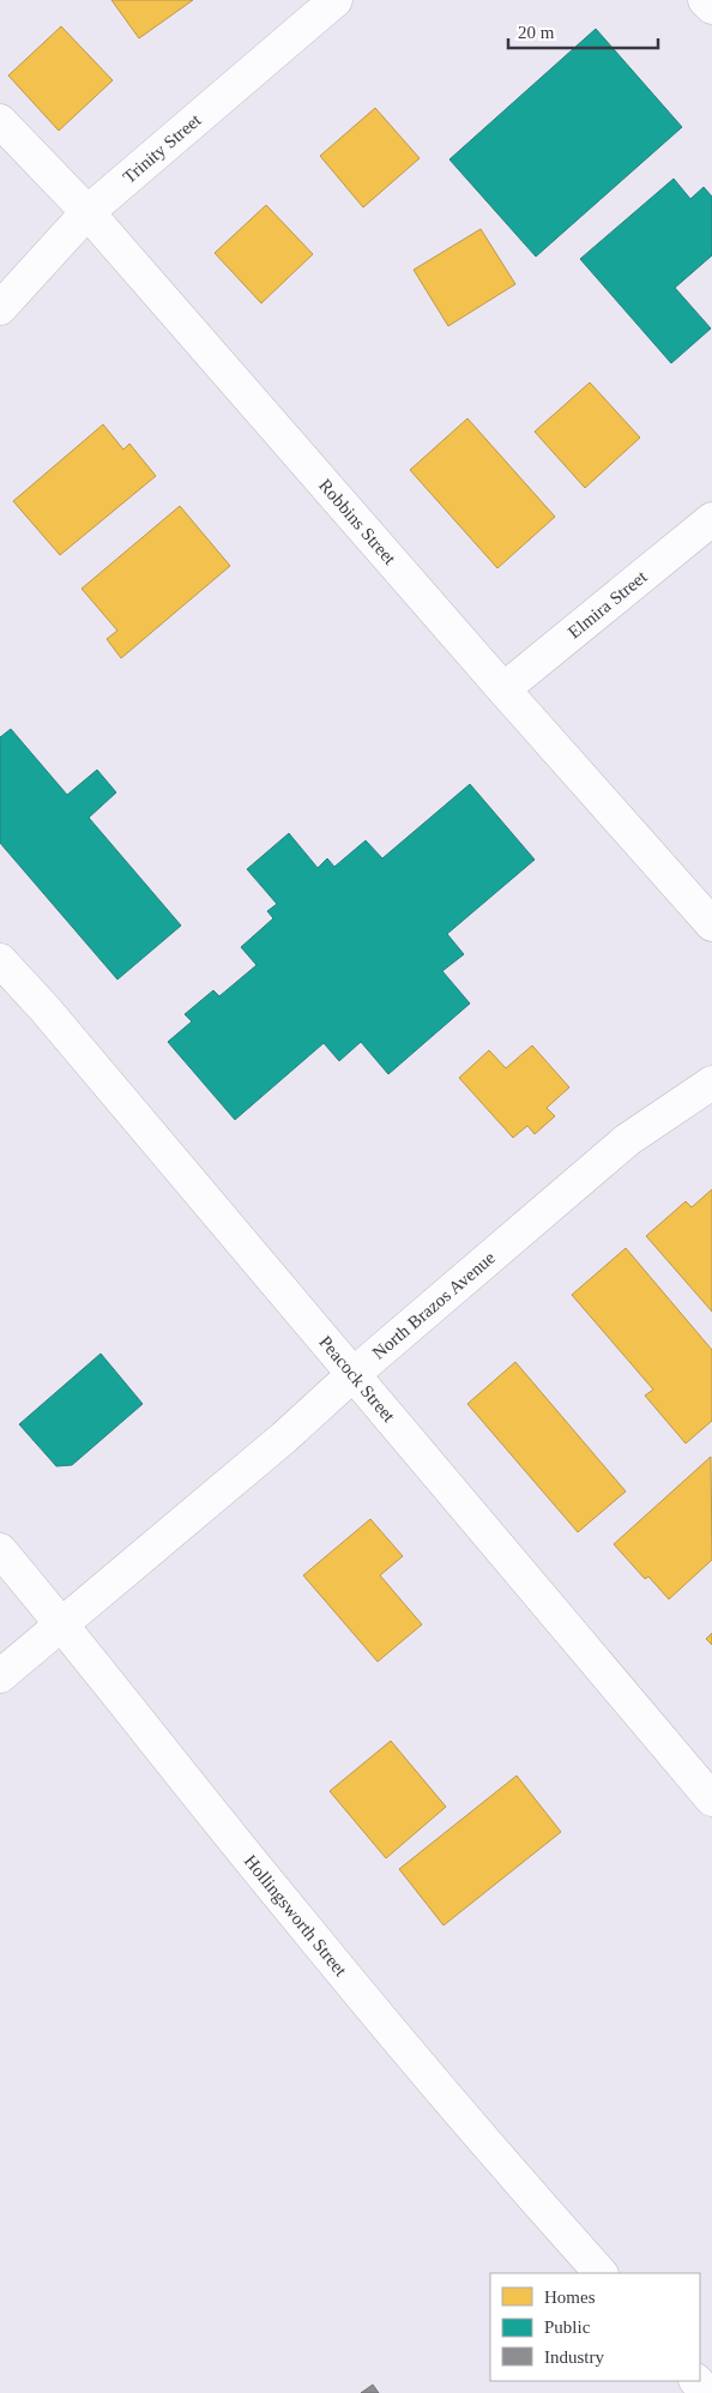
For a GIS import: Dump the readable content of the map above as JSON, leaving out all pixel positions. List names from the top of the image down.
{
  "streets": {
    "street": [
      "Trinity Street",
      "Robbins Street",
      "Elmira Street",
      "North Brazos Avenue",
      "Peacock Street",
      "Hollingsworth Street"
    ]
  },
  "crossings": [
    ["Trinity Street", "Robbins Street"],
    ["Robbins Street", "Elmira Street"],
    ["North Brazos Avenue", "Peacock Street"],
    ["North Brazos Avenue", "Hollingsworth Street"]
  ],
  "legend": ["Homes", "Public", "Industry"],
  "scale_bar": "20 m"
}
